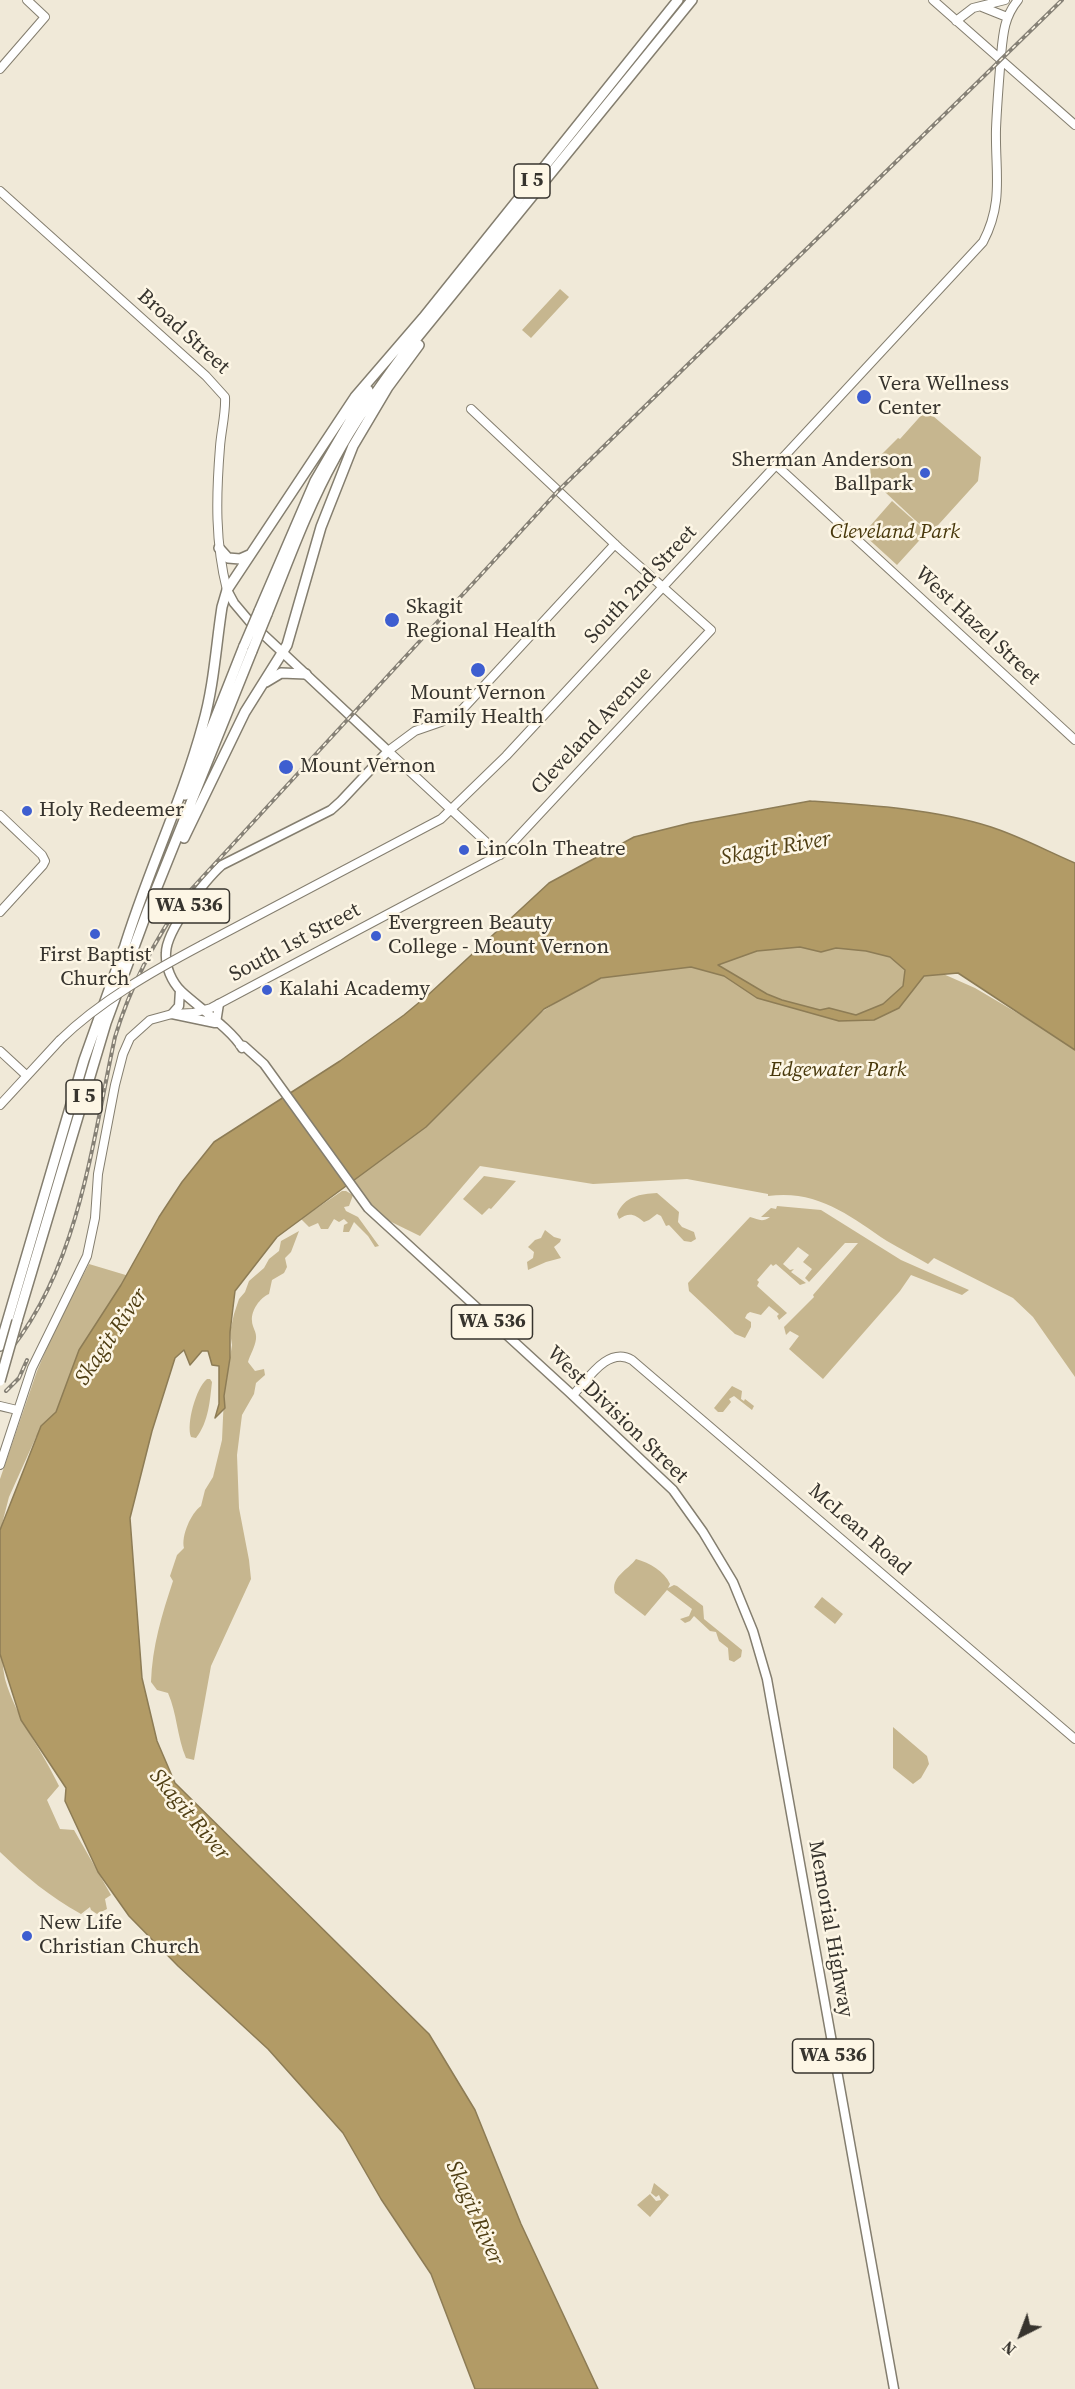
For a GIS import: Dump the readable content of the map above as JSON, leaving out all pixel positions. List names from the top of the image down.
{
  "streets": {
    "highway": ["I 5"],
    "main road": [
      "Broad Street",
      "WA 536",
      "West Division Street",
      "Memorial Highway"
    ],
    "street": [
      "South 2nd Street",
      "West Hazel Street",
      "Cleveland Avenue",
      "South 1st Street",
      "McLean Road"
    ]
  },
  "crossings": [
    ["Broad Street", "WA 536"],
    ["South 2nd Street", "West Hazel Street"],
    ["South 2nd Street", "Cleveland Avenue"],
    ["Cleveland Avenue", "South 1st Street"],
    ["WA 536", "West Division Street"],
    ["South 1st Street", "West Division Street"],
    ["West Division Street", "McLean Road"],
    ["West Division Street", "Memorial Highway"]
  ],
  "water": ["Skagit River"],
  "parks": ["Cleveland Park", "Edgewater Park"],
  "places": [
    "Vera Wellness Center",
    "Sherman Anderson Ballpark",
    "Skagit Regional Health",
    "Mount Vernon Family Health",
    "Mount Vernon",
    "Holy Redeemer",
    "Lincoln Theatre",
    "First Baptist Church",
    "Evergreen Beauty College - Mount Vernon",
    "Kalahi Academy",
    "New Life Christian Church"
  ],
  "north": "bottom left"
}
